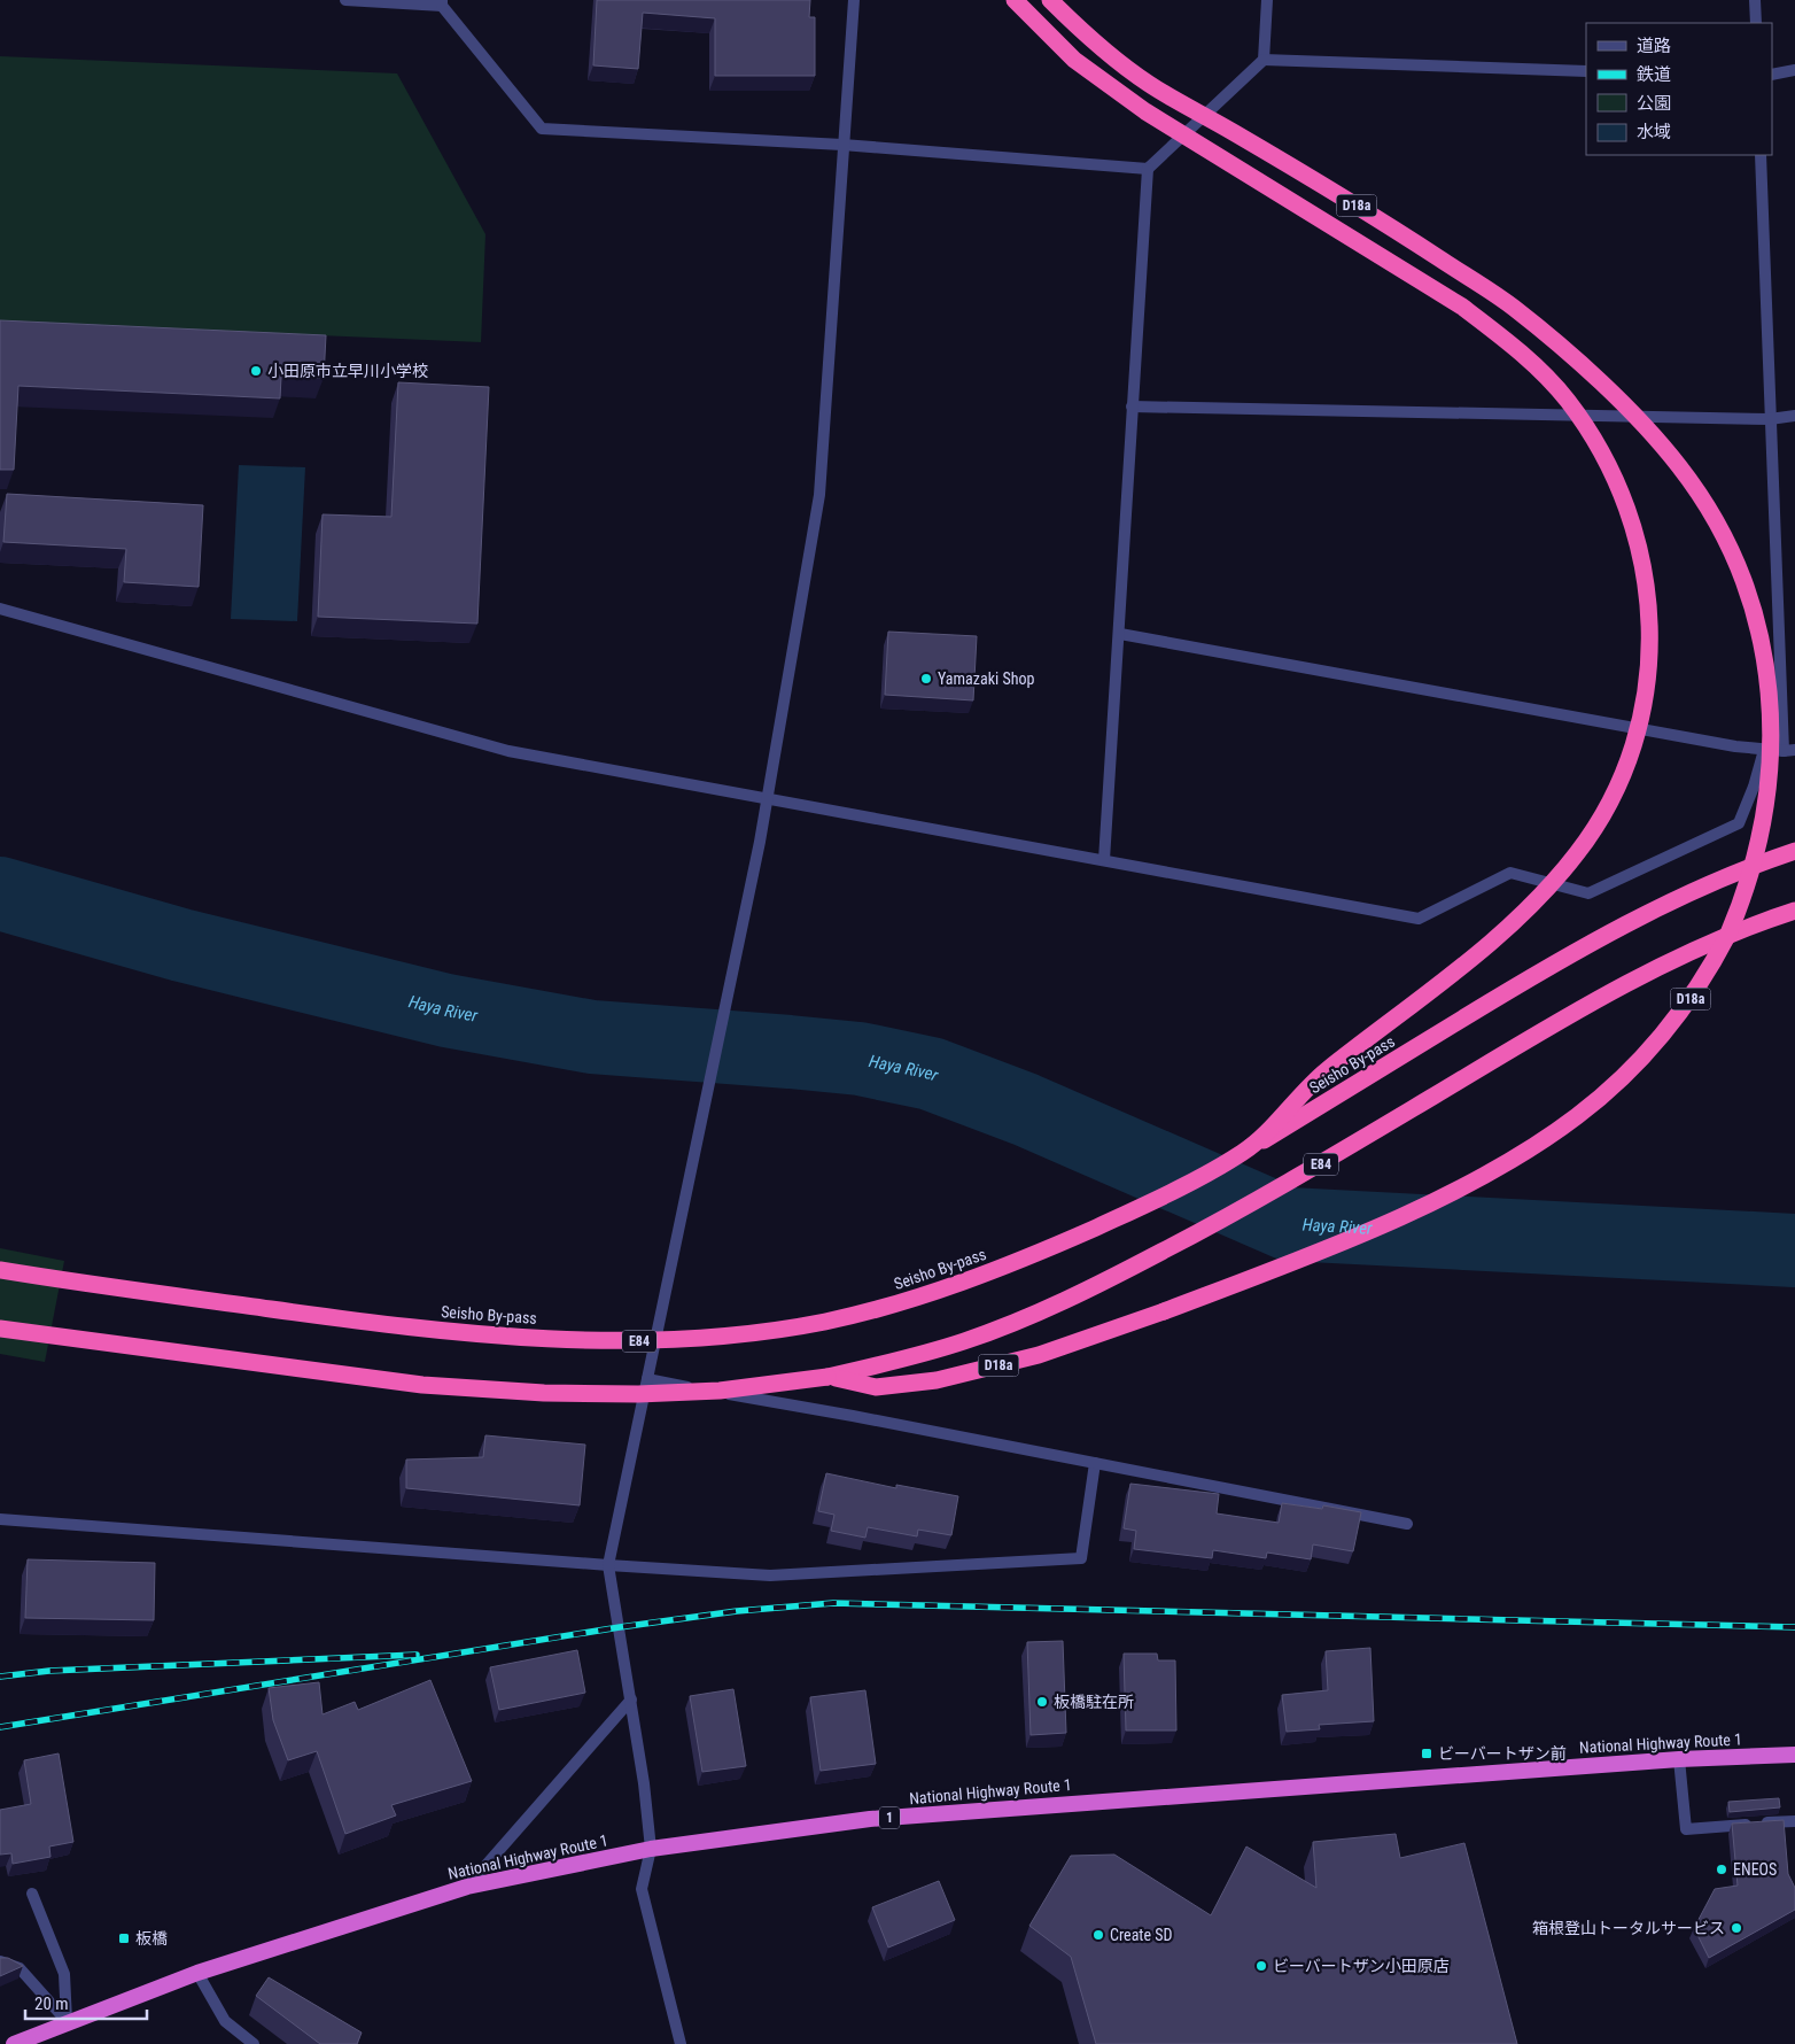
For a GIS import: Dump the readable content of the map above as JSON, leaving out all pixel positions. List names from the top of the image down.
{
  "streets": {
    "highway": [
      "D18a",
      "Seisho By-pass",
      "E84",
      "National Highway Route 1",
      "1"
    ]
  },
  "crossings": [
    ["D18a", "E84"]
  ],
  "water": ["Haya River"],
  "places": {
    "other": [
      "小田原市立早川小学校",
      "Yamazaki Shop",
      "板橋駐在所",
      "ENEOS",
      "箱根登山トータルサービス",
      "Create SD",
      "ビーバートザン小田原店"
    ],
    "transit": ["ビーバートザン前", "板橋"]
  },
  "legend": [
    "道路",
    "鉄道",
    "公園",
    "水域"
  ],
  "scale_bar": "20 m"
}
